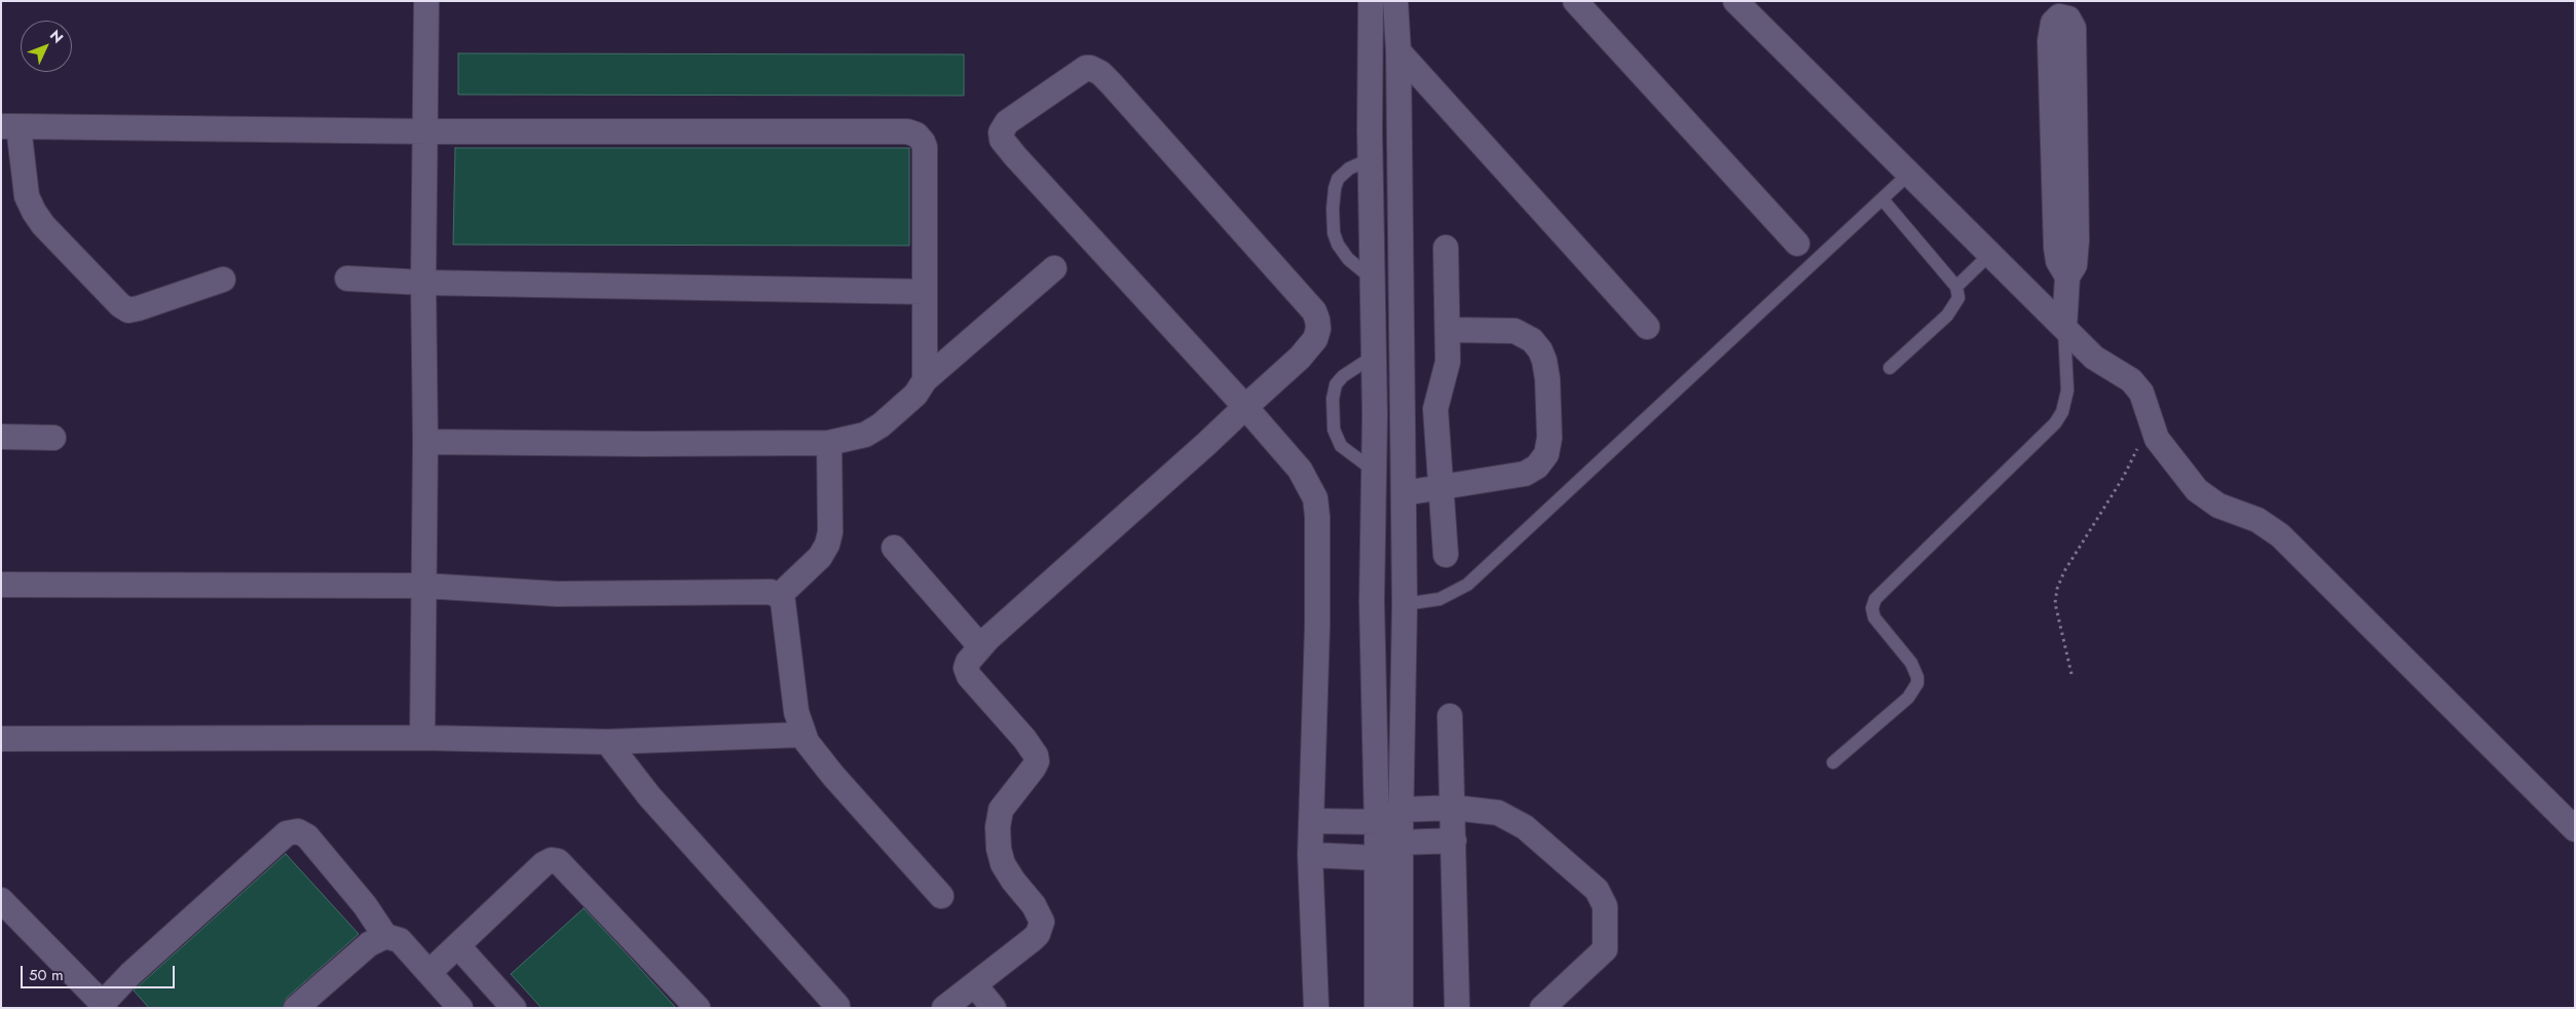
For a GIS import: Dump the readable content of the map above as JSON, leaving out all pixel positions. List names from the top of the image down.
{
  "scale_bar": "50 m",
  "north": "top right"
}
